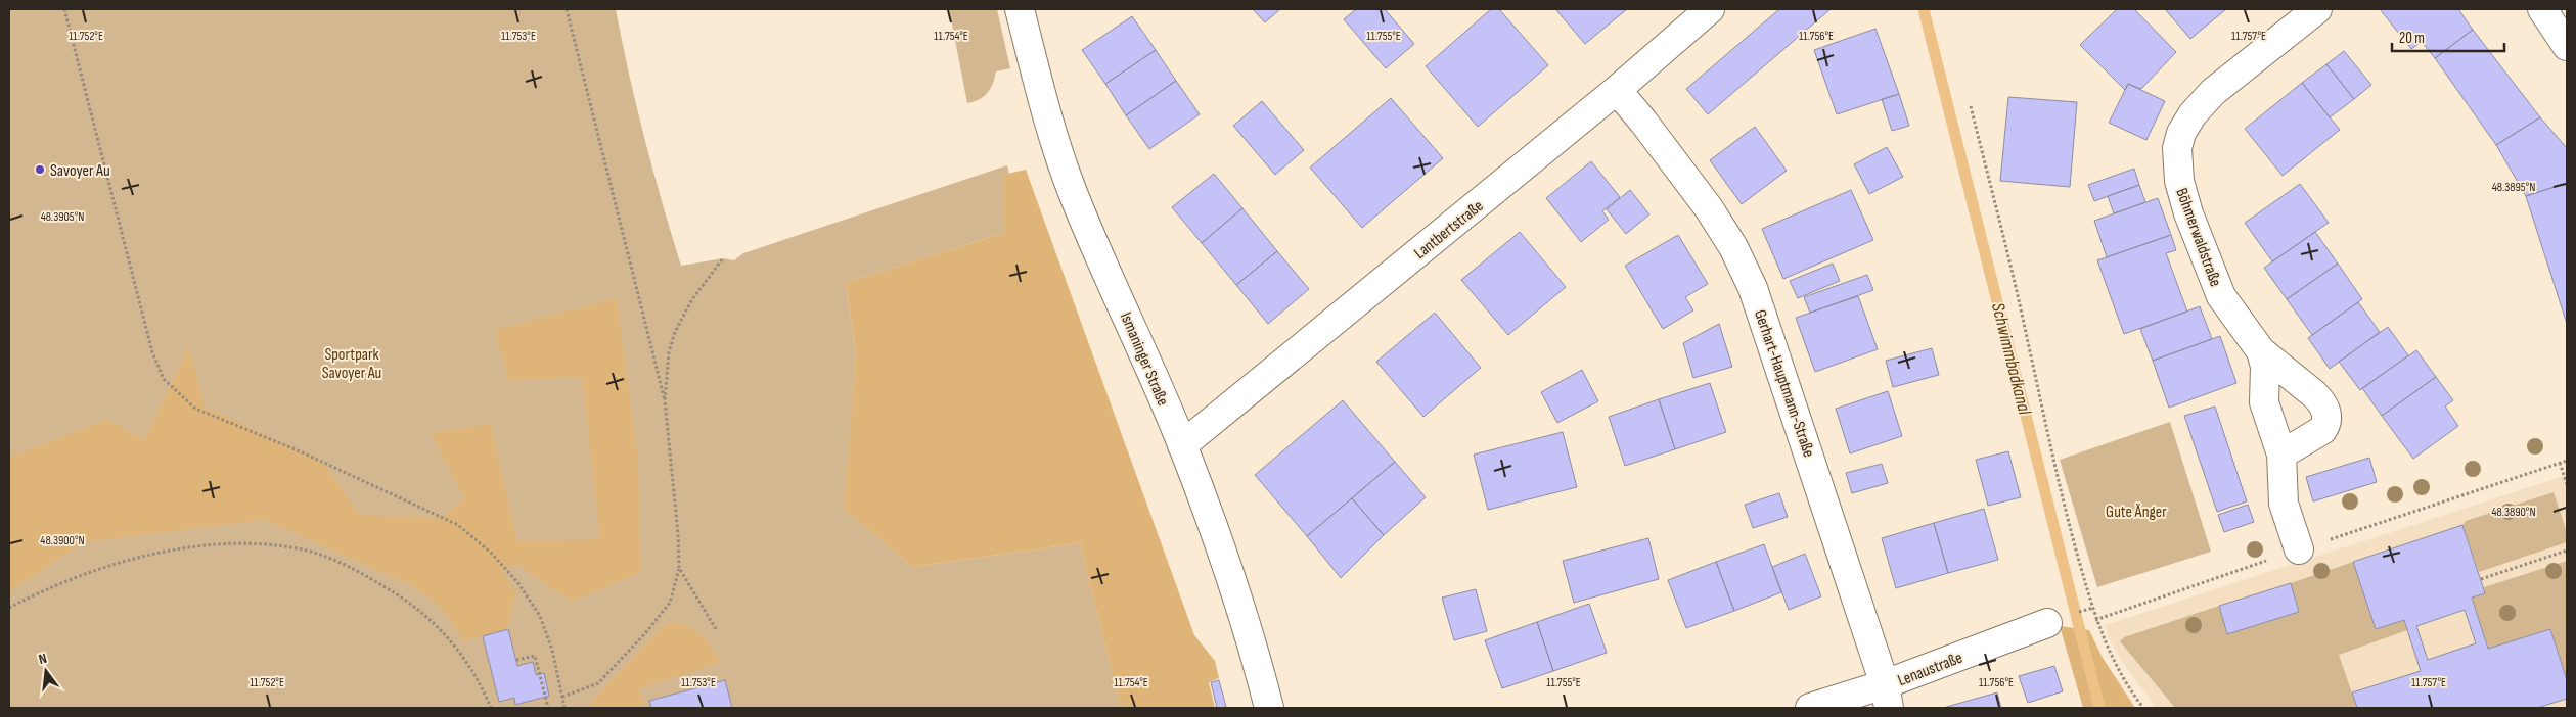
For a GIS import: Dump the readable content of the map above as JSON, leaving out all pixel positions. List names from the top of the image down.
{
  "streets": {
    "street": [
      "Lantbertstraße",
      "Böhmerwaldstraße",
      "Ismaninger Straße",
      "Gerhart-Hauptmann-Straße",
      "Lenaustraße"
    ]
  },
  "crossings": [
    ["Lantbertstraße", "Ismaninger Straße"],
    ["Lantbertstraße", "Gerhart-Hauptmann-Straße"],
    ["Gerhart-Hauptmann-Straße", "Lenaustraße"]
  ],
  "water": ["Schwimmbadkanal"],
  "parks": ["Sportpark Savoyer Au", "Gute Änger"],
  "places": ["Savoyer Au"],
  "scale_bar": "20 m",
  "north": "top",
  "coordinates": [
    "11.752°E",
    "11.753°E",
    "11.754°E",
    "11.755°E",
    "11.756°E",
    "11.757°E",
    "48.3895°N",
    "48.3905°N",
    "48.3890°N",
    "48.3900°N"
  ]
}
